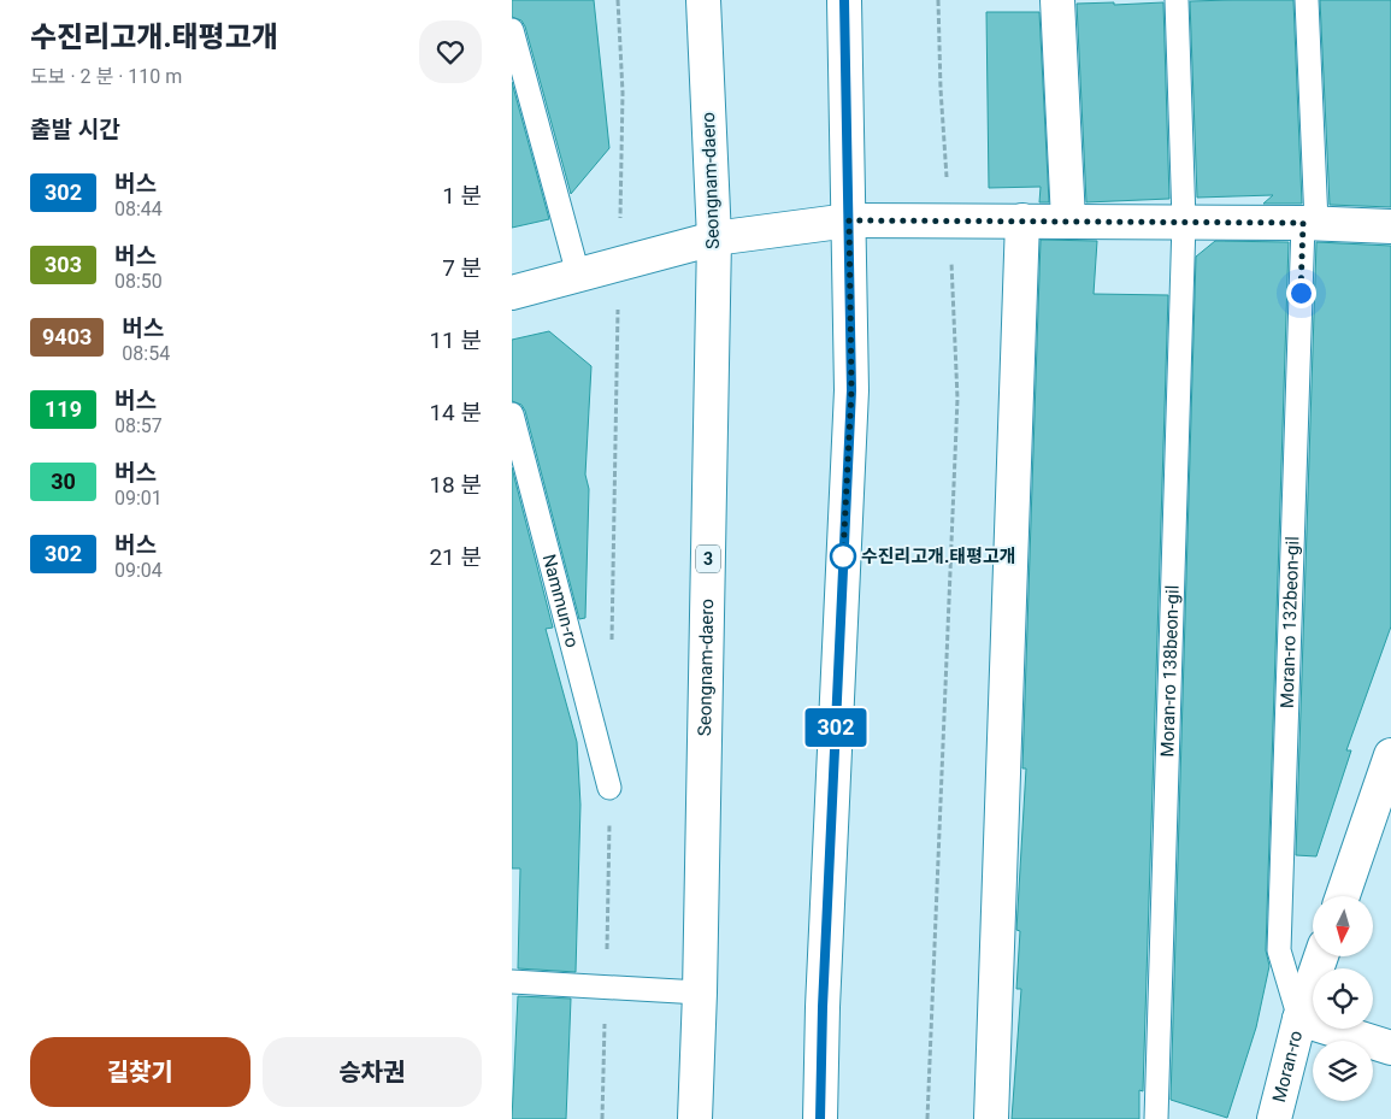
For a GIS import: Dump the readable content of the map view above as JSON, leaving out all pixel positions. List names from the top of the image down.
{
  "streets": {
    "main road": ["Seongnam-daero", "3", "Moran-ro"],
    "lane": ["Nammun-ro", "Moran-ro 132beon-gil", "Moran-ro 138beon-gil"]
  },
  "crossings": [
    ["Moran-ro 132beon-gil", "Moran-ro"]
  ],
  "places": ["수진리고개.태평고개"],
  "lines": ["bus line 302"],
  "north": "bottom",
  "page": {
    "heading": [
      ["수진리고개.태평고개", "도보 · 2 분 · 110 m"],
      "출발 시간"
    ],
    "on_map": "302",
    "list": [
      {
        "mark": "302",
        "name": "버스",
        "note": "08:44",
        "value": "1 분"
      },
      {
        "mark": "303",
        "name": "버스",
        "note": "08:50",
        "value": "7 분"
      },
      {
        "mark": "9403",
        "name": "버스",
        "note": "08:54",
        "value": "11 분"
      },
      {
        "mark": "119",
        "name": "버스",
        "note": "08:57",
        "value": "14 분"
      },
      {
        "mark": "30",
        "name": "버스",
        "note": "09:01",
        "value": "18 분"
      },
      {
        "mark": "302",
        "name": "버스",
        "note": "09:04",
        "value": "21 분"
      }
    ],
    "buttons": ["길찾기", "승차권"]
  }
}
